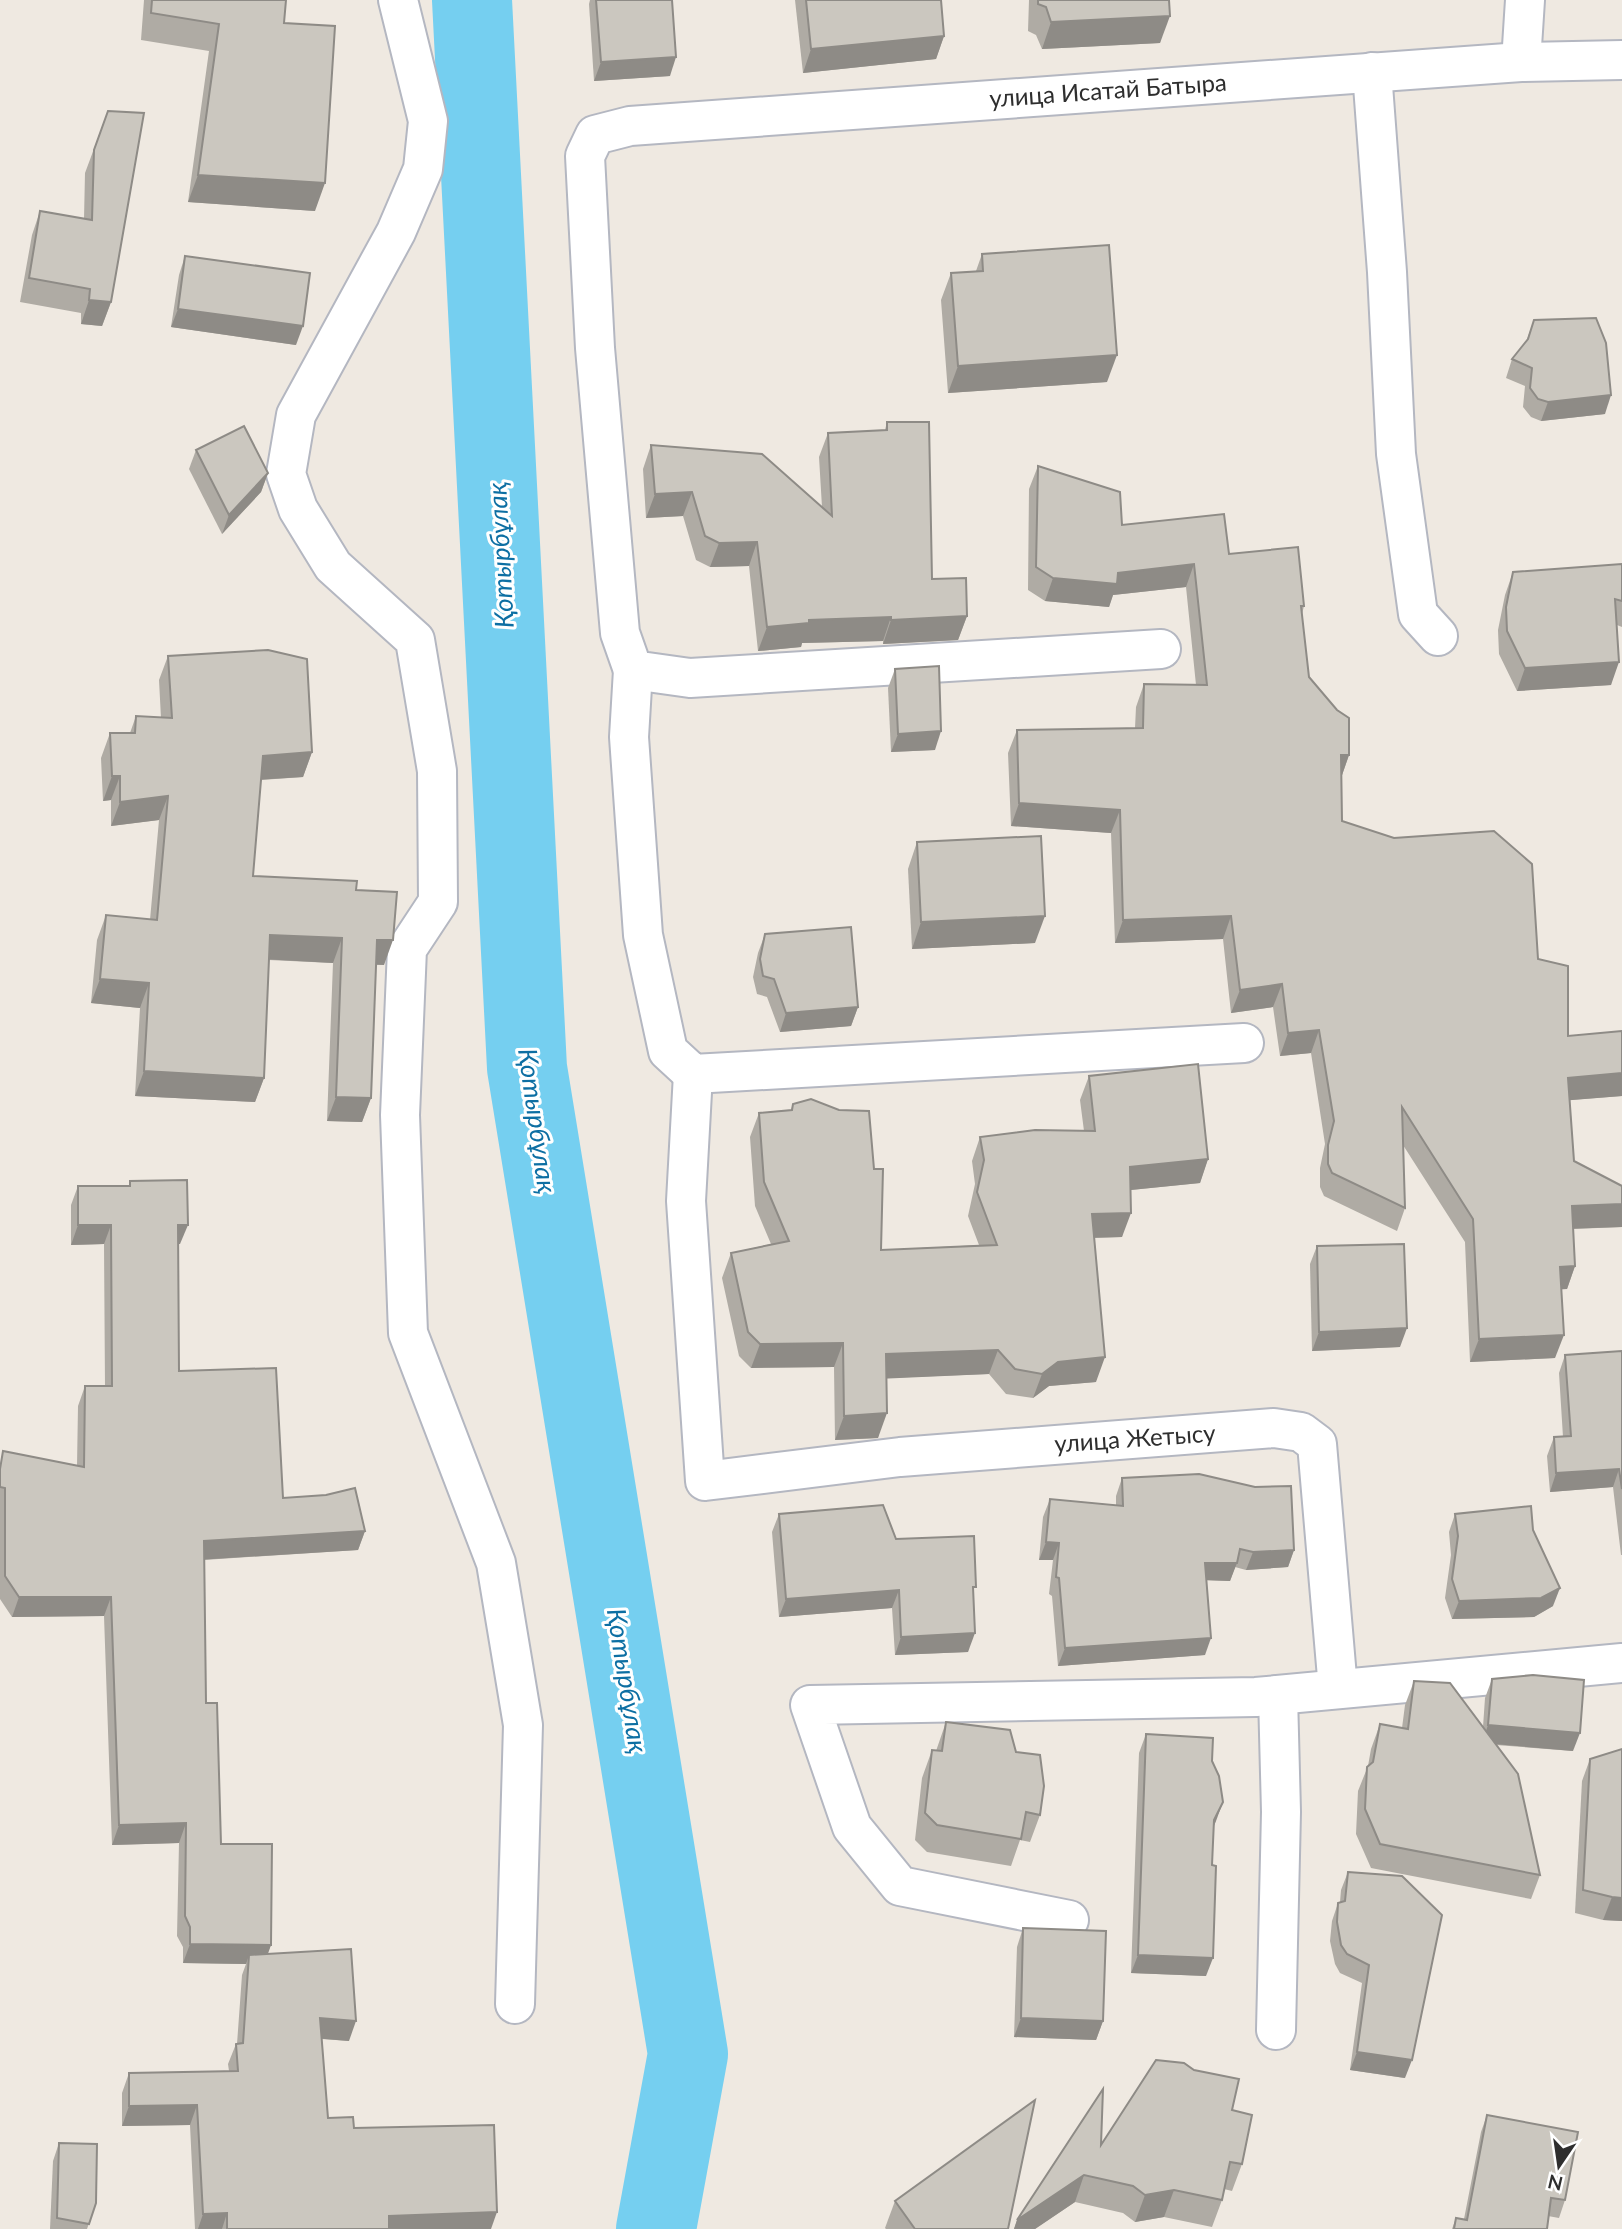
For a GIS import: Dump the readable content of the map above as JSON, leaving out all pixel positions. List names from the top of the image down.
{
  "streets": {
    "street": ["улица Исатай Батыра", "улица Жетысу"]
  },
  "water": ["Қотырбұлақ"],
  "north": "bottom"
}
